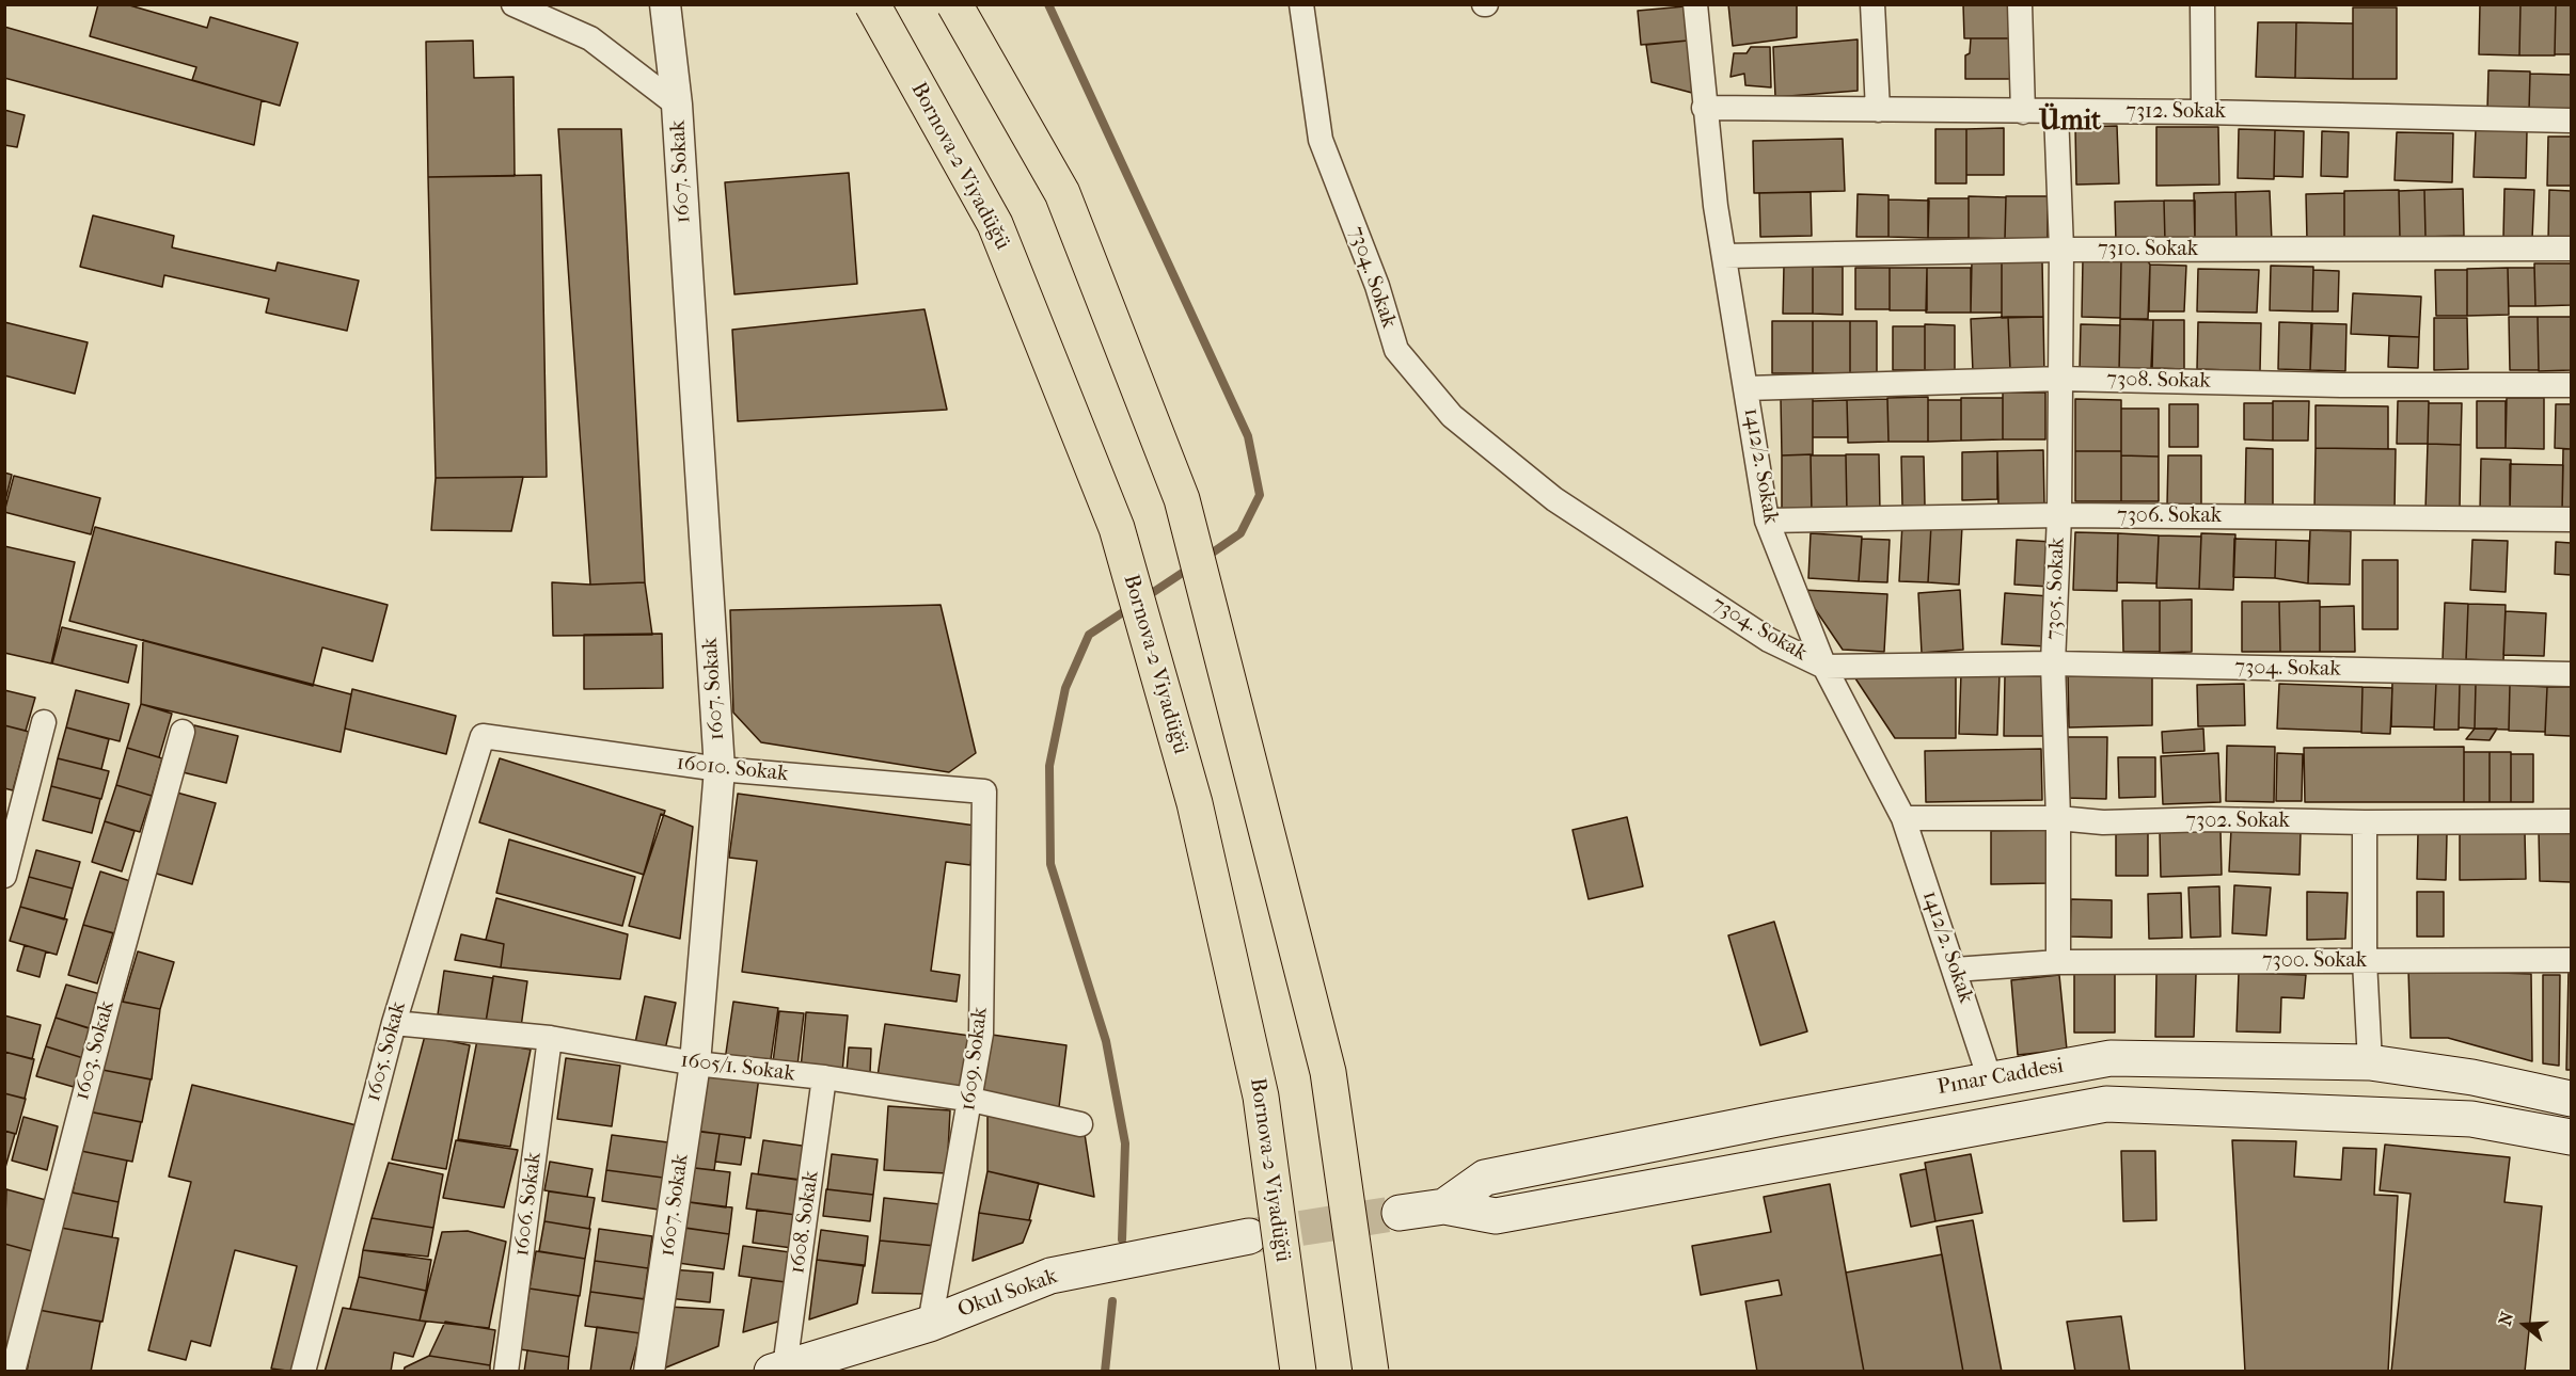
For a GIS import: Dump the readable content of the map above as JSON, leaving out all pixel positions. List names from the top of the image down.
{
  "streets": {
    "highway": ["Bornova-2 Viyadüğü"],
    "main road": ["Pınar Caddesi", "Okul Sokak"],
    "street": [
      "7312. Sokak",
      "1607. Sokak",
      "7310. Sokak",
      "7304. Sokak",
      "7308. Sokak",
      "1412/2. Sokak",
      "7306. Sokak",
      "7305. Sokak",
      "16010. Sokak",
      "7302. Sokak",
      "7300. Sokak",
      "1603. Sokak",
      "1605. Sokak",
      "1609. Sokak",
      "1605/1. Sokak",
      "1606. Sokak",
      "1608. Sokak"
    ]
  },
  "crossings": [
    ["7312. Sokak", "1412/2. Sokak"],
    ["7312. Sokak", "7305. Sokak"],
    ["1607. Sokak", "16010. Sokak"],
    ["1607. Sokak", "1605/1. Sokak"],
    ["7310. Sokak", "1412/2. Sokak"],
    ["7310. Sokak", "7305. Sokak"],
    ["7304. Sokak", "1412/2. Sokak"],
    ["7304. Sokak", "7305. Sokak"],
    ["7308. Sokak", "1412/2. Sokak"],
    ["7308. Sokak", "7305. Sokak"],
    ["1412/2. Sokak", "7306. Sokak"],
    ["1412/2. Sokak", "7302. Sokak"],
    ["1412/2. Sokak", "Pınar Caddesi"],
    ["7306. Sokak", "7305. Sokak"],
    ["7305. Sokak", "7302. Sokak"],
    ["7305. Sokak", "7300. Sokak"],
    ["16010. Sokak", "1605. Sokak"],
    ["16010. Sokak", "1609. Sokak"],
    ["1605. Sokak", "1605/1. Sokak"],
    ["1609. Sokak", "1605/1. Sokak"],
    ["1609. Sokak", "Okul Sokak"],
    ["1605/1. Sokak", "1606. Sokak"],
    ["1605/1. Sokak", "1608. Sokak"],
    ["1608. Sokak", "Okul Sokak"]
  ],
  "districts": ["Ümit"],
  "north": "left"
}
